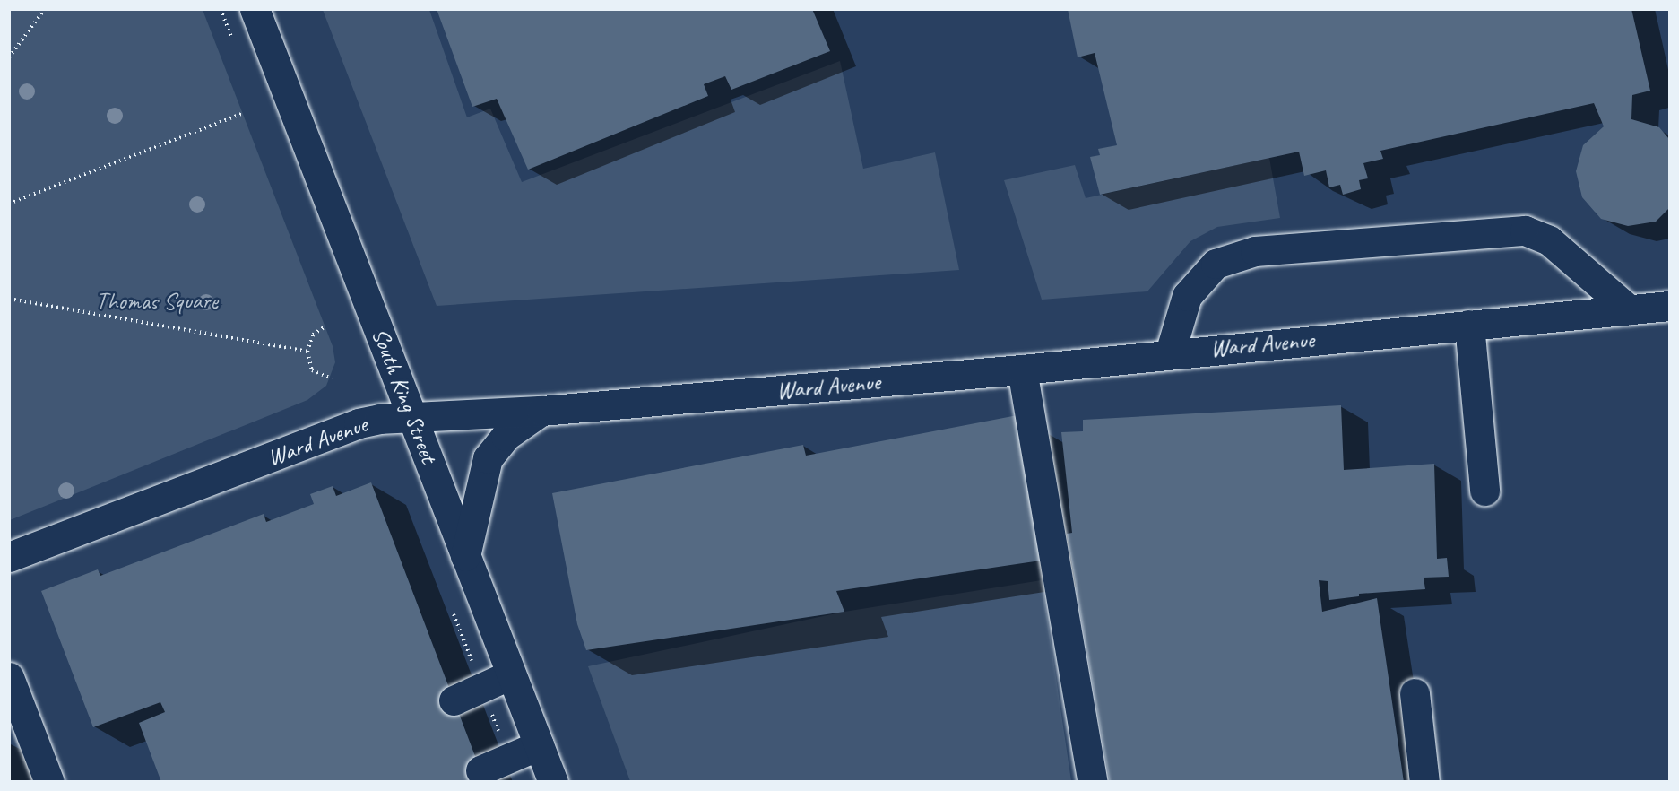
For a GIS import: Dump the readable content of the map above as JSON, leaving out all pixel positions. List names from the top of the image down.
{
  "streets": {
    "main road": ["Ward Avenue", "South King Street"]
  },
  "crossings": [
    ["Ward Avenue", "South King Street"]
  ],
  "parks": ["Thomas Square"]
}
